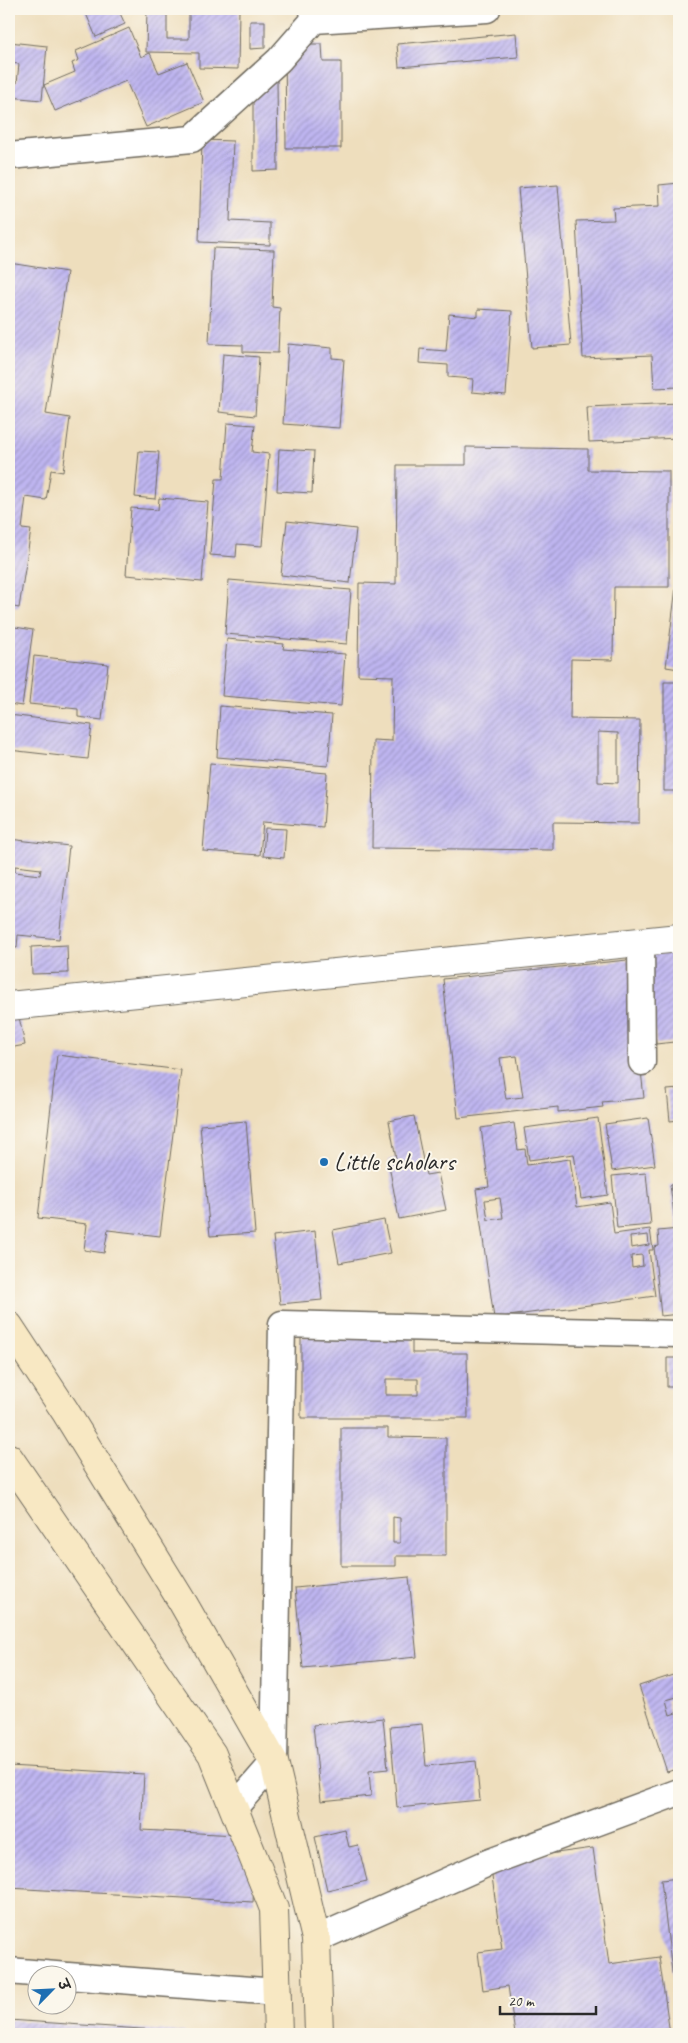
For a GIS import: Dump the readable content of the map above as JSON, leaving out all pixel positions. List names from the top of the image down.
{
  "places": ["Little scholars"],
  "scale_bar": "20 m",
  "north": "top right"
}
